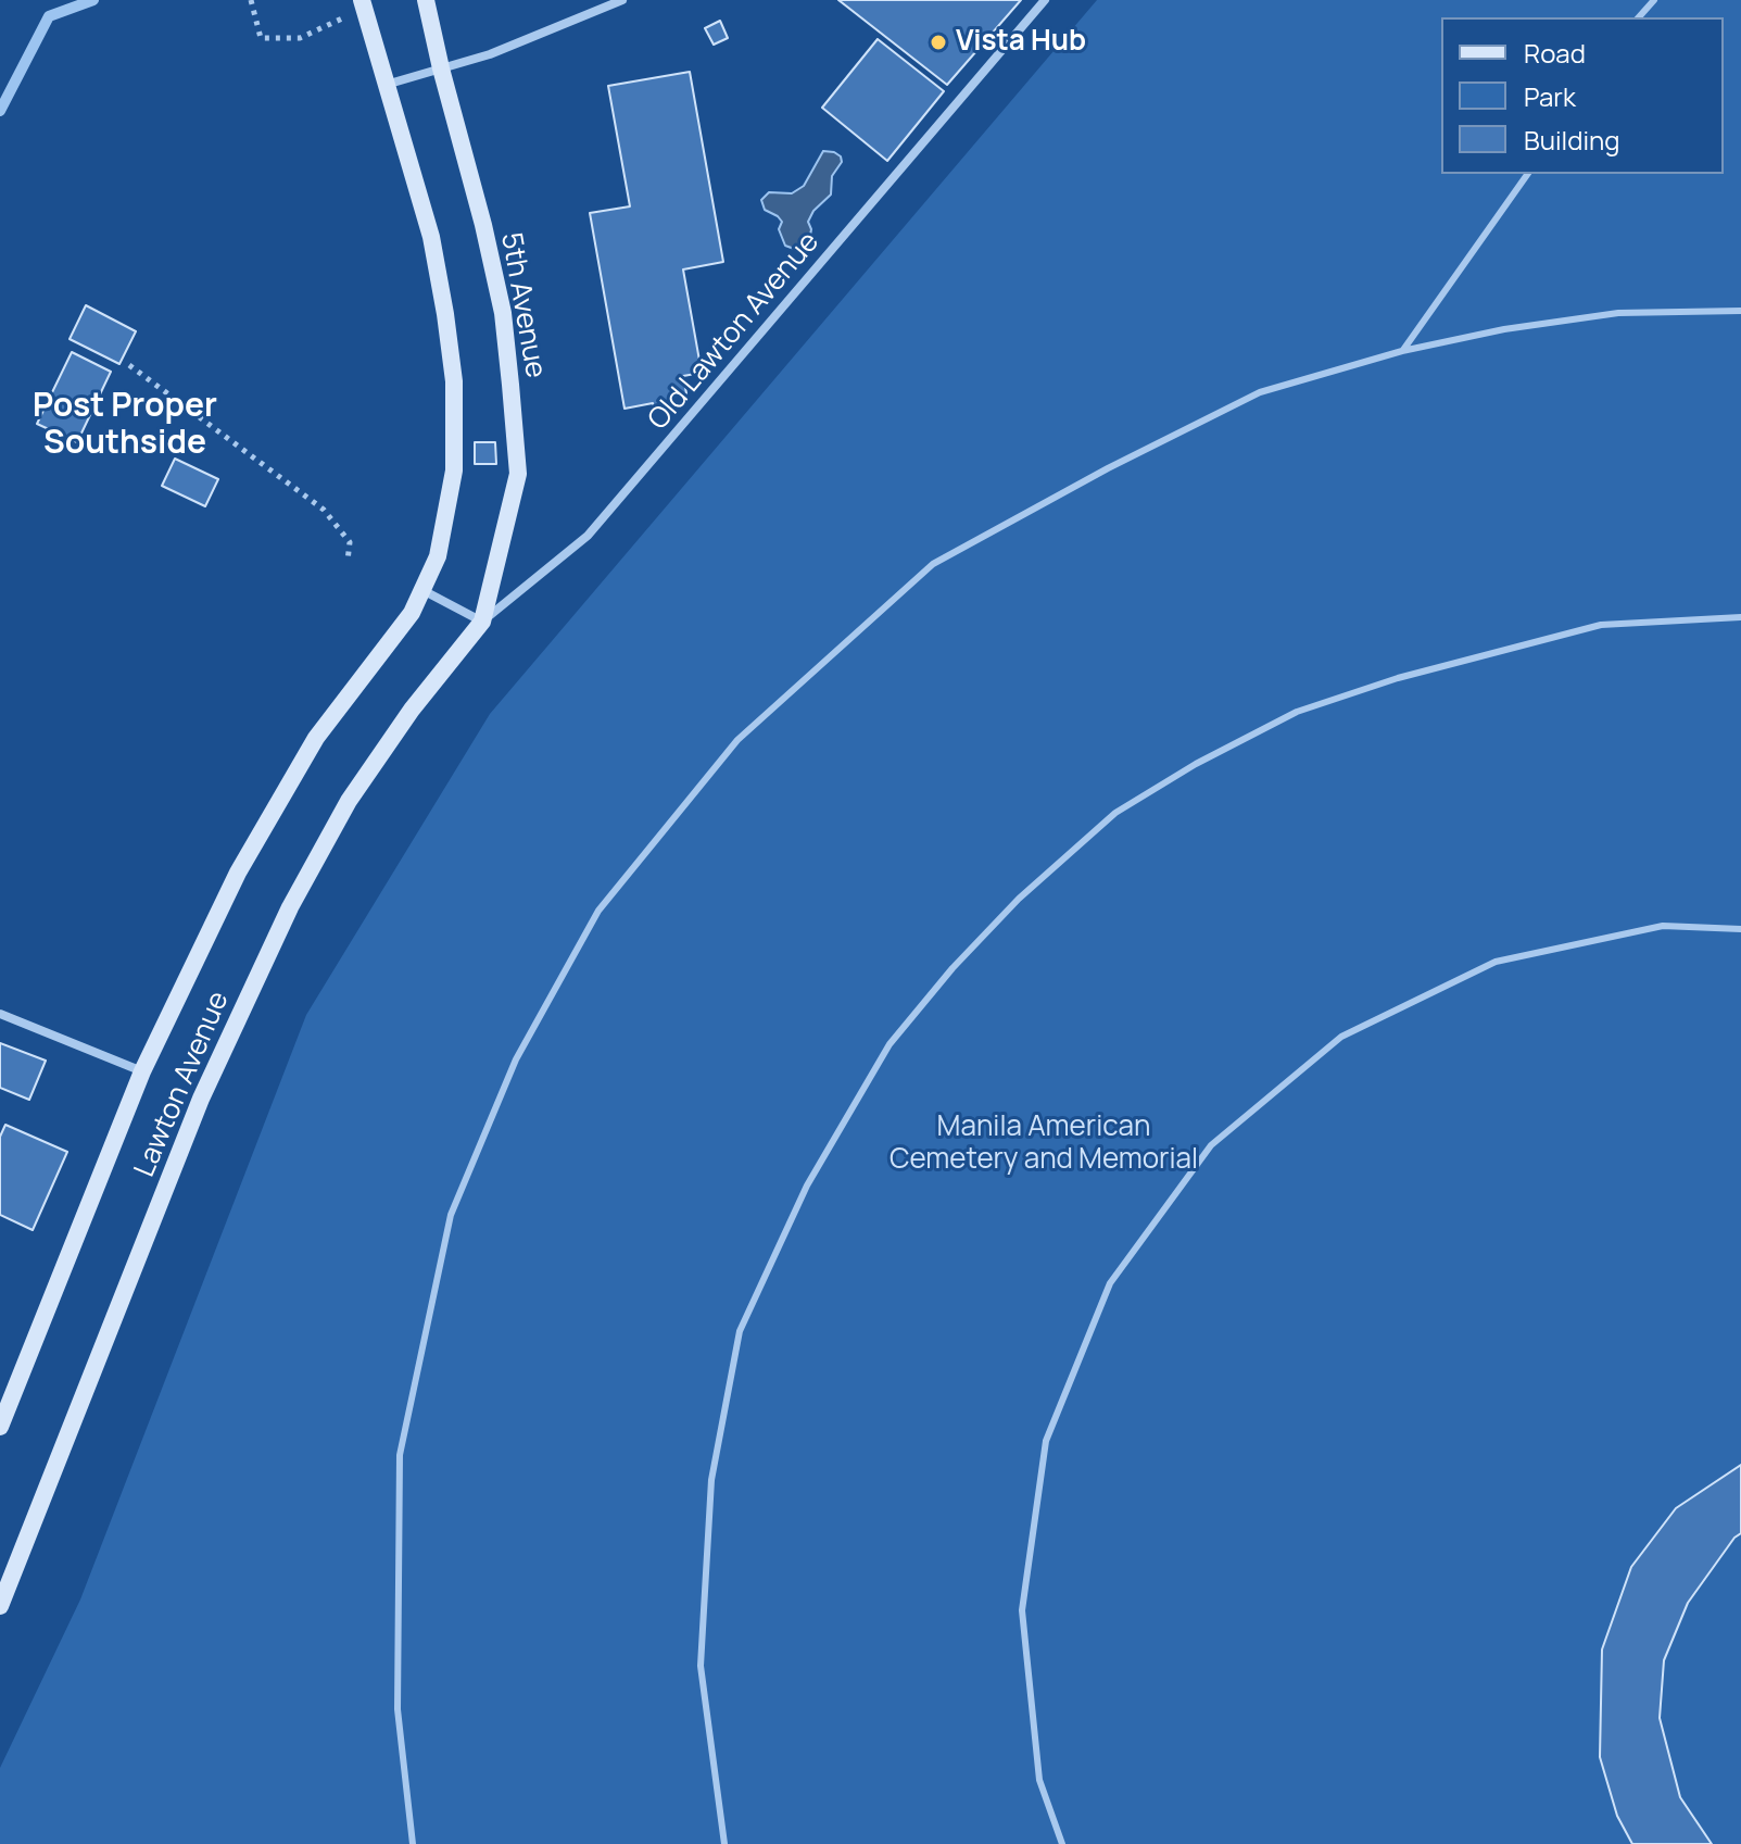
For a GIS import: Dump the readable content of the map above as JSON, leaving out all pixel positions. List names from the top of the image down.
{
  "streets": {
    "main road": ["5th Avenue", "Lawton Avenue"],
    "street": ["Old Lawton Avenue"]
  },
  "crossings": [
    ["5th Avenue", "Old Lawton Avenue"],
    ["5th Avenue", "Lawton Avenue"],
    ["Old Lawton Avenue", "Lawton Avenue"]
  ],
  "districts": ["Post Proper Southside"],
  "parks": ["Manila American Cemetery and Memorial"],
  "places": ["Vista Hub"],
  "legend": ["Road", "Park", "Building"]
}
